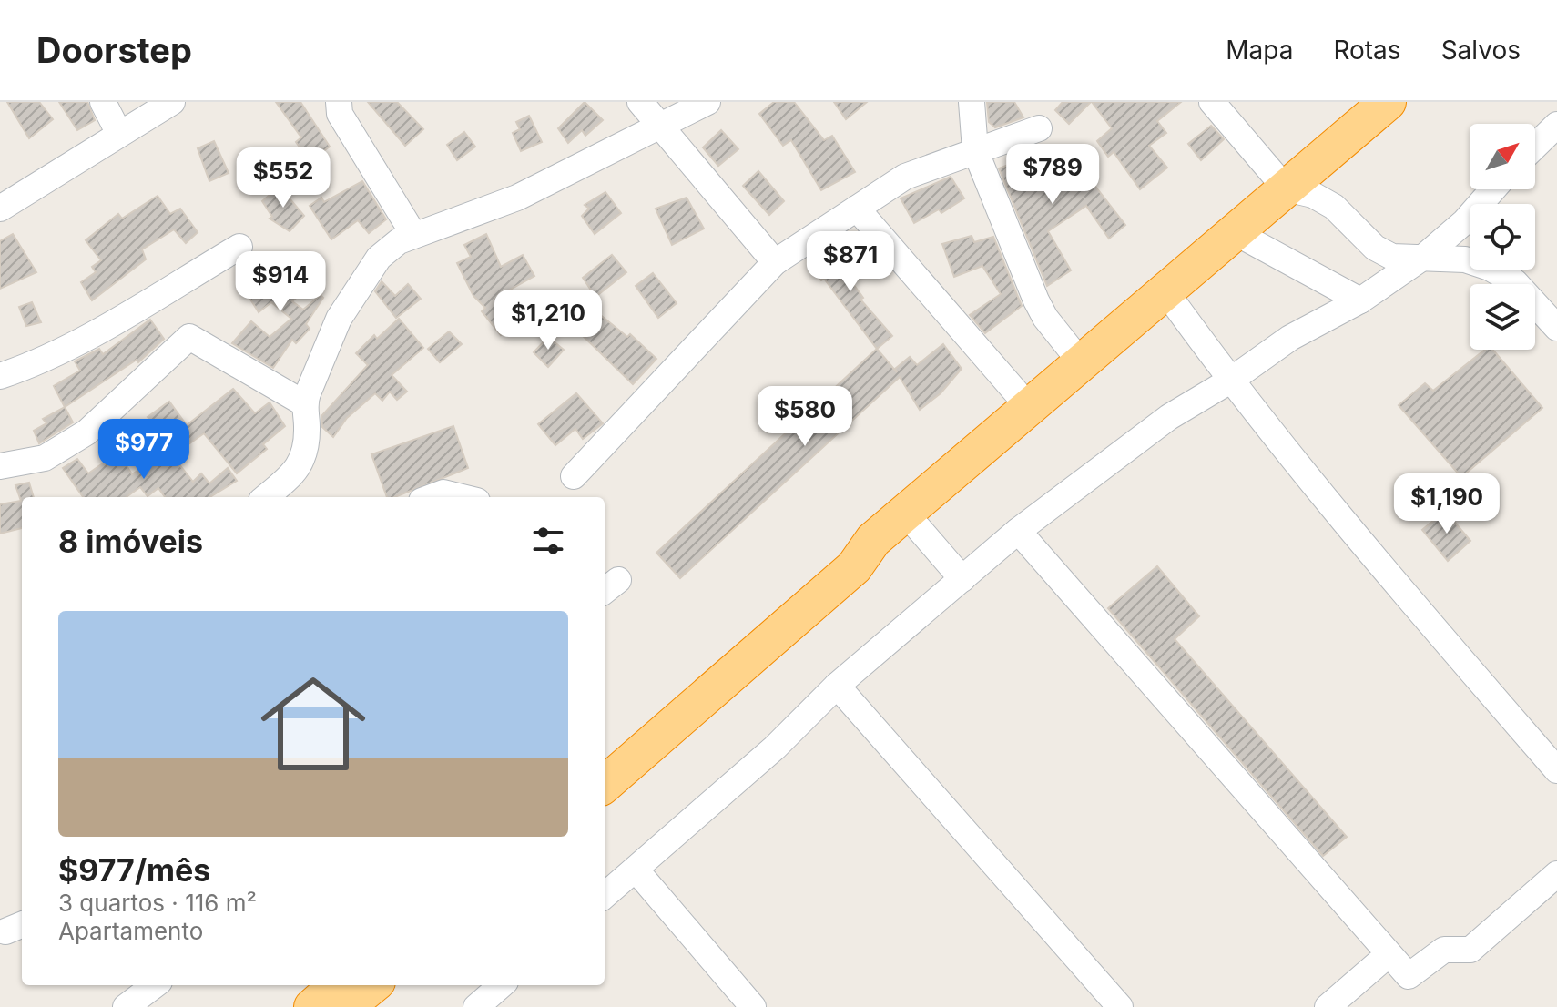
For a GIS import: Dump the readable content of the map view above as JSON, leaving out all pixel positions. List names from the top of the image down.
{
  "north": "top right",
  "page": {
    "header": "Doorstep",
    "nav": ["Mapa", "Rotas", "Salvos"],
    "price": [
      "$789",
      "$552",
      "$871",
      "$914",
      "$1,210",
      "$580",
      "$977",
      "$1,190"
    ],
    "heading": "8 imóveis",
    "list": [
      {
        "name": "$977/mês",
        "note": "3 quartos · 116 m² · Apartamento"
      }
    ]
  }
}
